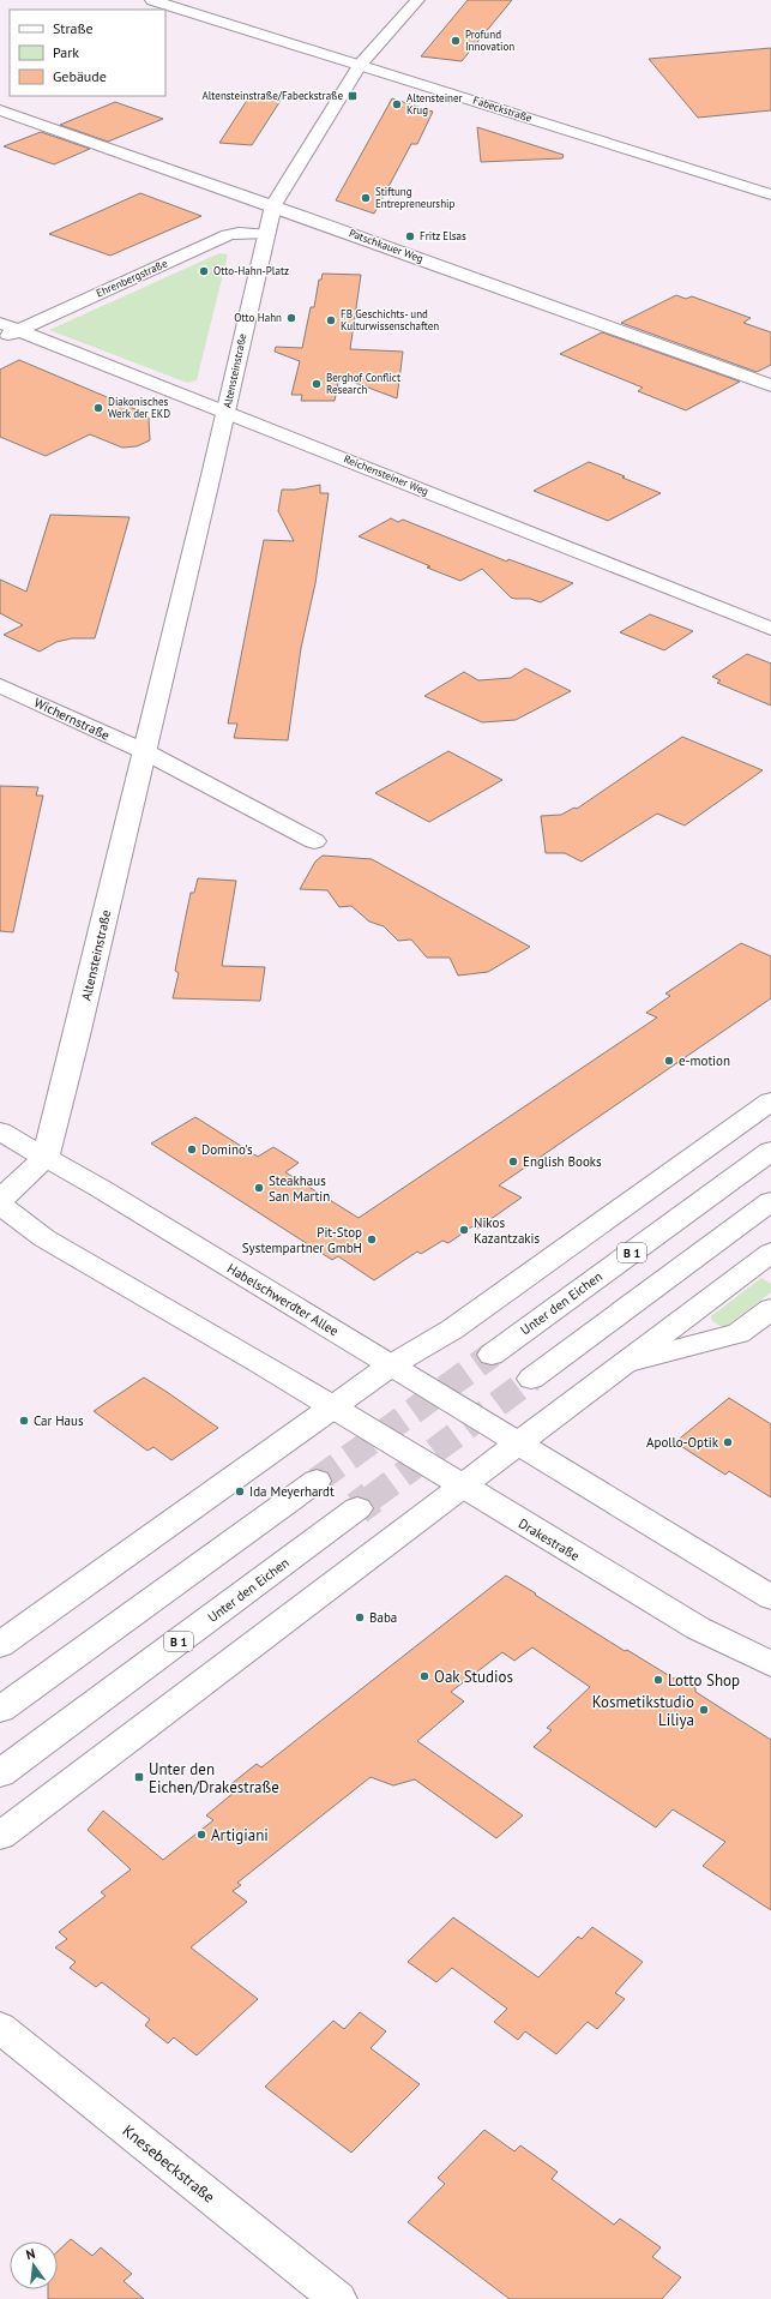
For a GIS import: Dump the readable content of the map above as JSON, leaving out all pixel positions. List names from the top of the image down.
{
  "streets": {
    "main road": [
      "Fabeckstraße",
      "Patschkauer Weg",
      "Ehrenbergstraße",
      "Altensteinstraße",
      "Reichensteiner Weg",
      "Wichernstraße",
      "B 1",
      "Habelschwerdter Allee",
      "Unter den Eichen",
      "Drakestraße",
      "Knesebeckstraße"
    ]
  },
  "crossings": [
    ["Fabeckstraße", "Altensteinstraße"],
    ["Patschkauer Weg", "Altensteinstraße"],
    ["Ehrenbergstraße", "Altensteinstraße"],
    ["Ehrenbergstraße", "Reichensteiner Weg"],
    ["Altensteinstraße", "Reichensteiner Weg"],
    ["Altensteinstraße", "Wichernstraße"],
    ["Altensteinstraße", "Habelschwerdter Allee"]
  ],
  "places": {
    "other": [
      "Profund Innovation",
      "Altensteiner Krug",
      "Stiftung Entrepreneurship",
      "Fritz Elsas",
      "Otto-Hahn-Platz",
      "Otto Hahn",
      "FB Geschichts- und Kulturwissenschaften",
      "Berghof Conflict Research",
      "Diakonisches Werk der EKD",
      "e-motion",
      "Domino's",
      "English Books",
      "Steakhaus San Martin",
      "Nikos Kazantzakis",
      "Pit-Stop Systempartner GmbH",
      "Car Haus",
      "Apollo-Optik",
      "Ida Meyerhardt",
      "Baba",
      "Oak Studios",
      "Lotto Shop",
      "Kosmetikstudio Liliya",
      "Artigiani"
    ],
    "transit": ["Altensteinstraße/Fabeckstraße", "Unter den Eichen/Drakestraße"]
  },
  "legend": ["Straße", "Park", "Gebäude"],
  "north": "top"
}
